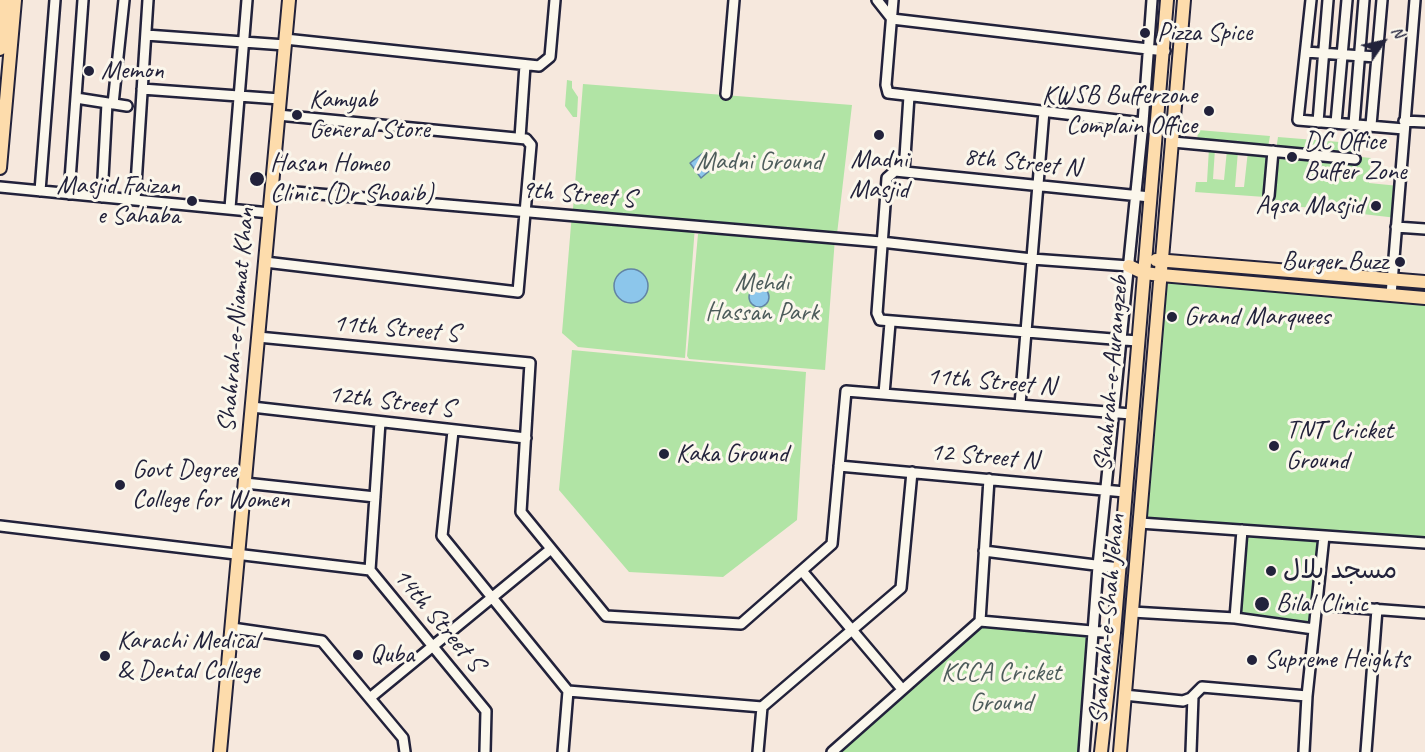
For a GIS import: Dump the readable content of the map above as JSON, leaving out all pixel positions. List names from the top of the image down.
{
  "streets": {
    "main road": ["Shahrah-e-Niamat Khan", "Shahrah-e-Aurangzeb", "Shahrah-e-Shah Jehan"],
    "street": [
      "8th Street N",
      "9th Street S",
      "11th Street S",
      "11th Street N",
      "12th Street S",
      "12 Street N",
      "14th Street S"
    ]
  },
  "crossings": [
    ["8th Street N", "9th Street S"],
    ["8th Street N", "Shahrah-e-Aurangzeb"],
    ["9th Street S", "Shahrah-e-Niamat Khan"],
    ["Shahrah-e-Niamat Khan", "11th Street S"],
    ["Shahrah-e-Niamat Khan", "12th Street S"],
    ["Shahrah-e-Niamat Khan", "14th Street S"],
    ["11th Street S", "12th Street S"],
    ["Shahrah-e-Aurangzeb", "11th Street N"],
    ["Shahrah-e-Aurangzeb", "12 Street N"],
    ["Shahrah-e-Aurangzeb", "Shahrah-e-Shah Jehan"],
    ["11th Street N", "12 Street N"]
  ],
  "parks": ["Madni Ground", "Mehdi Hassan Park", "KCCA Cricket Ground"],
  "places": [
    "Pizza Spice",
    "Memon",
    "KWSB Bufferzone Complain Office",
    "Kamyab General Store",
    "Madni Masjid",
    "DC Office Buffer Zone",
    "Hasan Homeo Clinic (Dr Shoaib)",
    "Masjid Faizan e Sahaba",
    "Aqsa Masjid",
    "Burger Buzz",
    "Grand Marquees",
    "TNT Cricket Ground",
    "Kaka Ground",
    "Govt Degree College for Women",
    "مسجد بلال",
    "Bilal Clinic",
    "Quba",
    "Karachi Medical & Dental College",
    "Supreme Heights"
  ],
  "north": "top right"
}
